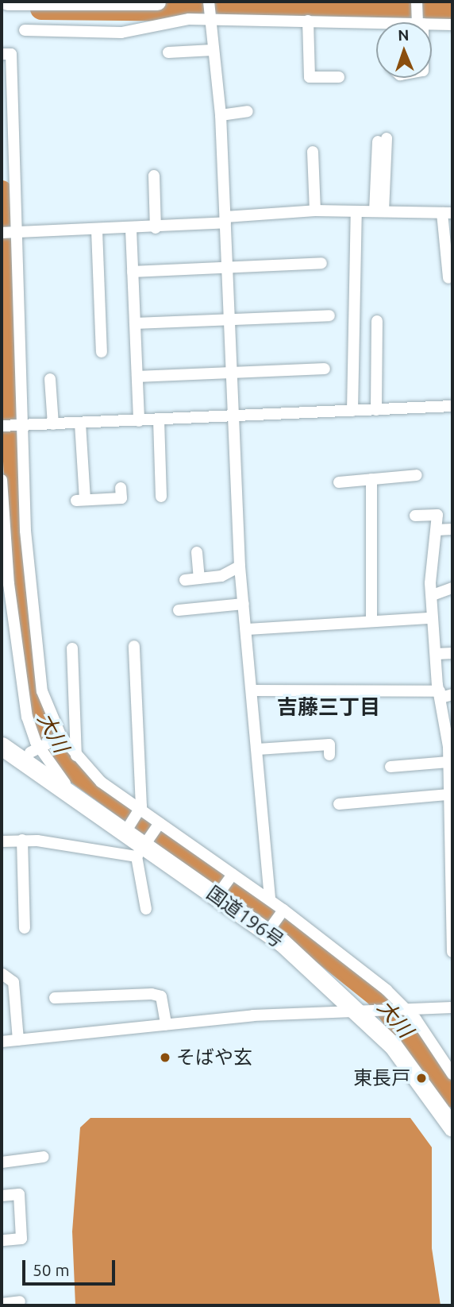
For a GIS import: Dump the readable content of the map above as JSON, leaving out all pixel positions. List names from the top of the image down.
{
  "streets": {
    "highway": ["国道196号"]
  },
  "districts": ["吉藤三丁目"],
  "water": ["大川"],
  "places": ["そばや玄", "東長戸"],
  "scale_bar": "50 m",
  "north": "top"
}
